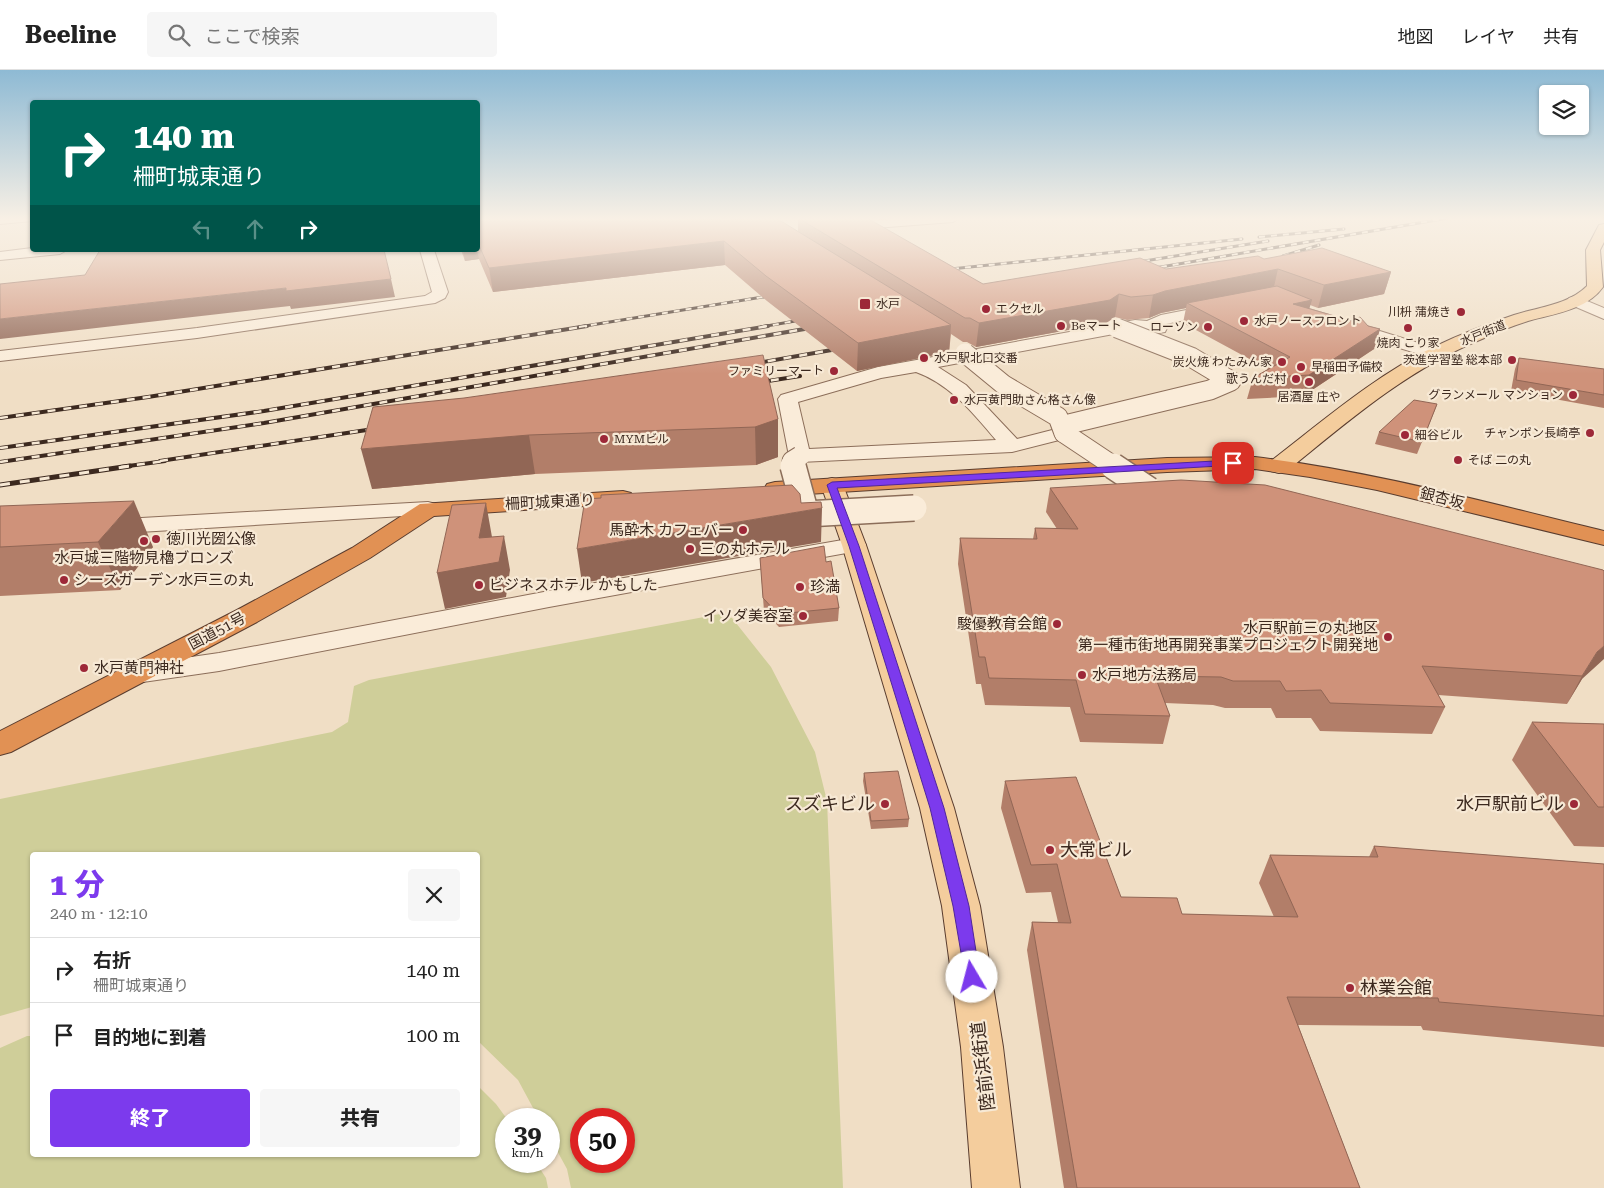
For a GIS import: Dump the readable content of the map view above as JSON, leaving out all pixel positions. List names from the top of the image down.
{
  "streets": {
    "highway": ["銀杏坂", "柵町城東通り", "国道51号"],
    "main road": ["水戸街道", "陸前浜街道"]
  },
  "crossings": [
    ["水戸街道", "銀杏坂"],
    ["柵町城東通り", "国道51号"]
  ],
  "places": {
    "transit": ["水戸"],
    "other": [
      "エクセル",
      "川枡 蒲焼き",
      "水戸ノースフロント",
      "Beマート",
      "ローソン",
      "焼肉 こり家",
      "水戸駅北口交番",
      "茨進学習塾 総本部",
      "炭火焼 わたみん家",
      "早稲田予備校",
      "ファミリーマート",
      "歌うんだ村",
      "居酒屋 庄や",
      "グランメール マンション",
      "水戸黄門助さん格さん像",
      "チャンポン長崎亭",
      "細谷ビル",
      "MYMビル",
      "そば 二の丸",
      "馬酔木 カフェバー",
      "徳川光圀公像",
      "水戸城三階物見櫓ブロンズ",
      "三の丸ホテル",
      "シーズガーデン水戸三の丸",
      "ビジネスホテル かもした",
      "珍満",
      "イソダ美容室",
      "駿優教育会館",
      "⽔⼾駅前三の丸地区 第⼀種市街地再開発事業プロジェクト開発地",
      "水戸黄門神社",
      "水戸地方法務局",
      "スズキビル",
      "水戸駅前ビル",
      "大常ビル",
      "林業会館"
    ]
  },
  "page": {
    "header": "Beeline",
    "search": "ここで検索",
    "nav": ["地図", "レイヤ", "共有"],
    "turn": ["140 m", "柵町城東通り"],
    "heading": ["1 分", "240 m · 12:10"],
    "list": [
      {
        "name": "右折",
        "note": "柵町城東通り",
        "value": "140 m"
      },
      {
        "name": "目的地に到着",
        "value": "100 m"
      }
    ],
    "buttons": ["終了", "共有"],
    "speed": "39 km/h",
    "limit": "50"
  }
}
